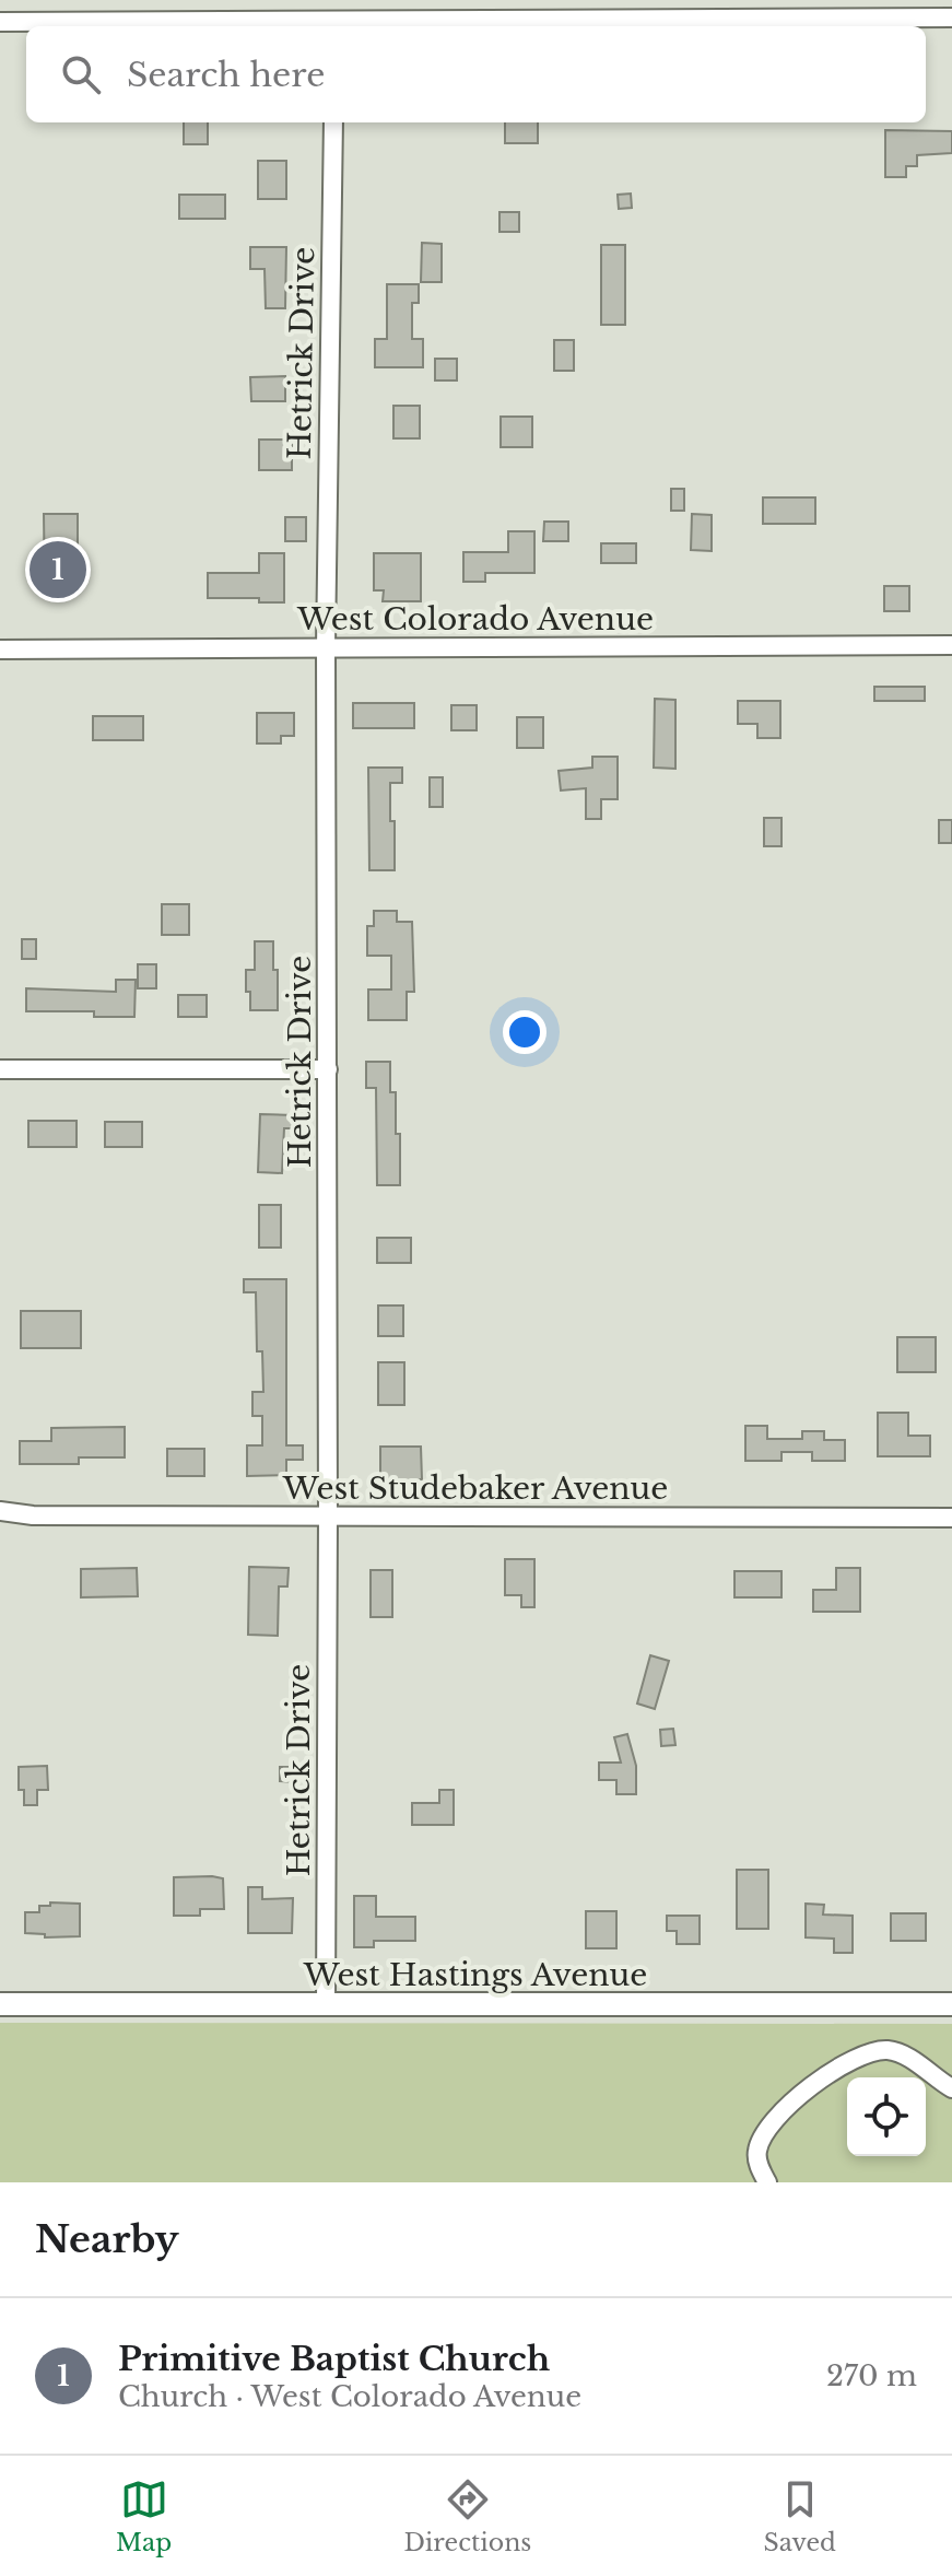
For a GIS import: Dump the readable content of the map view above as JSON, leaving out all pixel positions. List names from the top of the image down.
{
  "streets": {
    "main road": ["West Hastings Avenue"],
    "street": ["Hetrick Drive", "West Colorado Avenue", "West Studebaker Avenue"]
  },
  "crossings": [
    ["Hetrick Drive", "West Colorado Avenue"],
    ["Hetrick Drive", "West Studebaker Avenue"],
    ["Hetrick Drive", "West Hastings Avenue"]
  ],
  "page": {
    "search": "Search here",
    "pins": "1",
    "heading": "Nearby",
    "list": [
      {
        "mark": "1",
        "name": "Primitive Baptist Church",
        "note": "Church · West Colorado Avenue",
        "value": "270 m"
      }
    ],
    "nav": ["Map", "Directions", "Saved"]
  }
}
